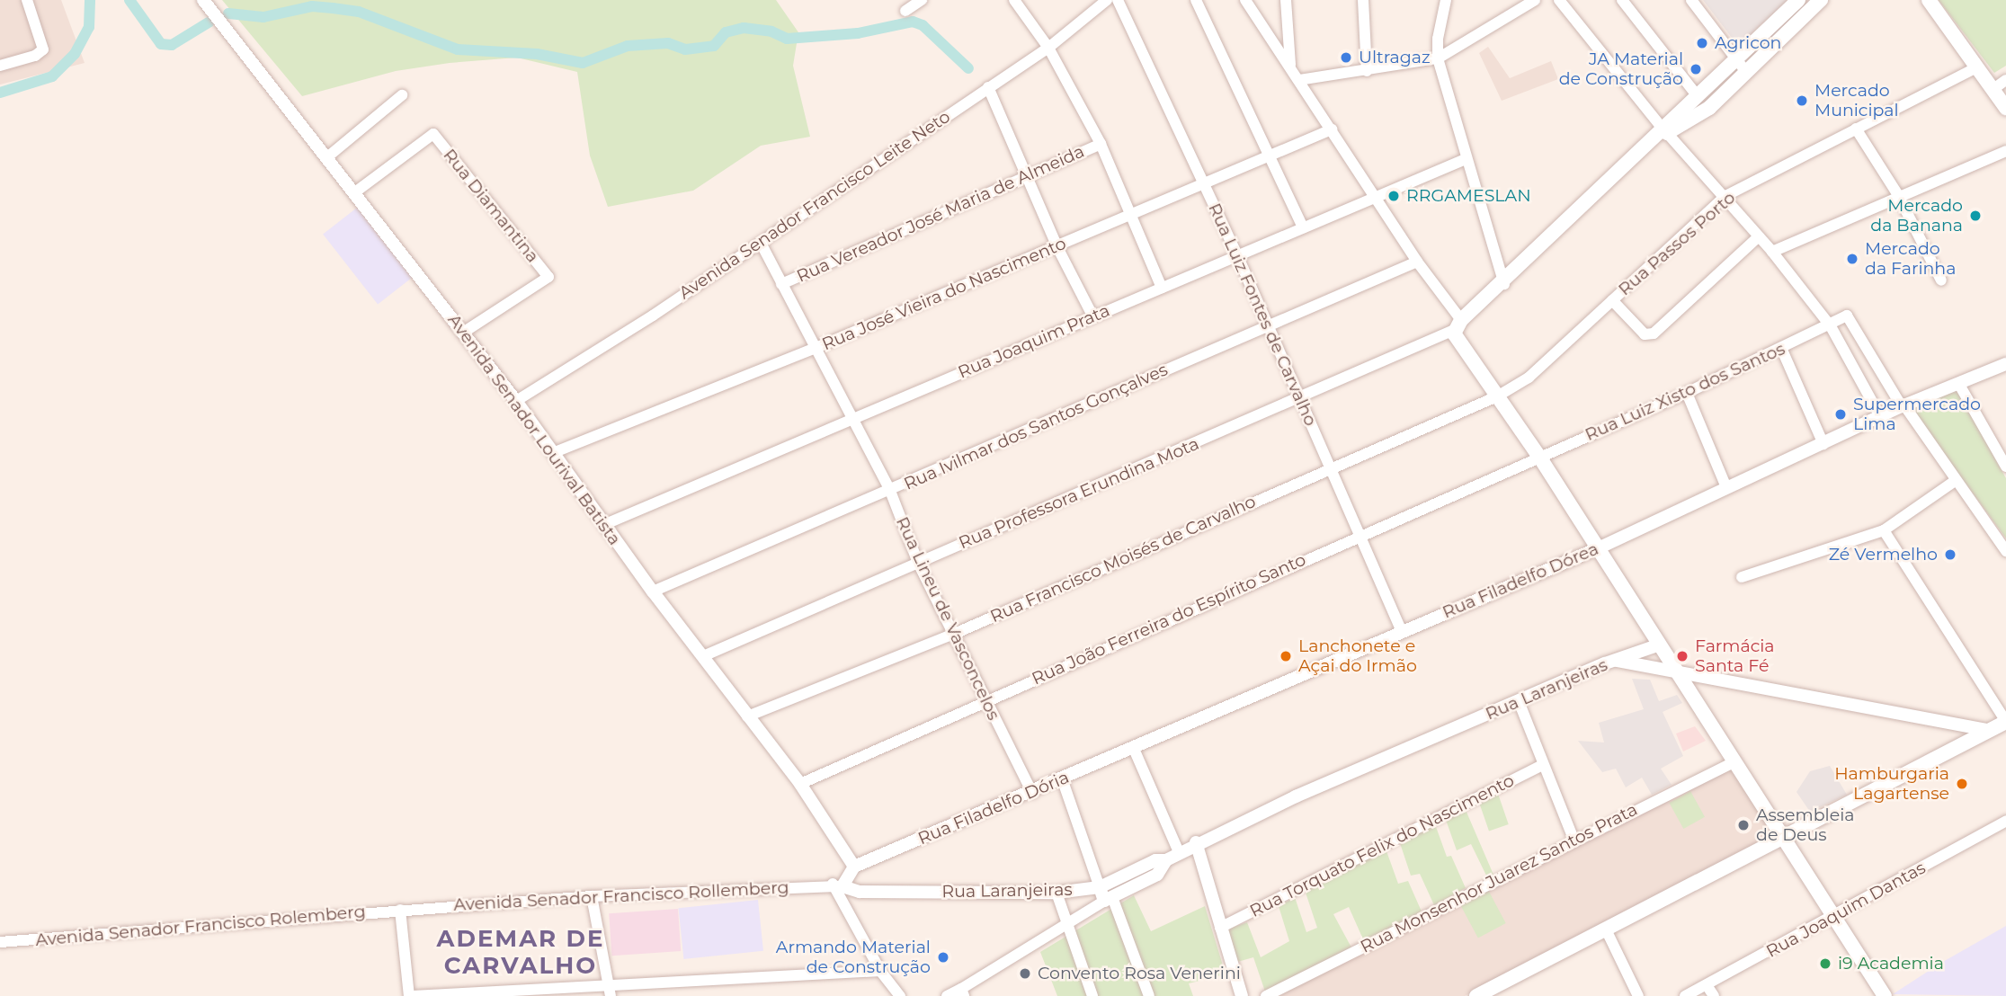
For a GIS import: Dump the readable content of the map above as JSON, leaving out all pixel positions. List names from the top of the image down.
{
  "streets": {
    "street": [
      "Avenida Senador Francisco Leite Neto",
      "Rua Diamantina",
      "Rua Vereador José Maria de Almeida",
      "Rua Passos Porto",
      "Rua José Vieira do Nascimento",
      "Rua Luiz Fontes de Carvalho",
      "Rua Joaquim Prata",
      "Rua Luiz Xisto dos Santos",
      "Rua Ivilmar dos Santos Gonçalves",
      "Avenida Senador Lourival Batista",
      "Rua Professora Erundina Mota",
      "Rua Francisco Moisés de Carvalho",
      "Rua Filadelfo Dórea",
      "Rua Lineu de Vasconcelos",
      "Rua João Ferreira do Espírito Santo",
      "Rua Laranjeiras",
      "Rua Filadelfo Dória",
      "Rua Torquato Felix do Nascimento",
      "Rua Monsenhor Juarez Santos Prata",
      "Avenida Senador Francisco Rollemberg",
      "Rua Joaquim Dantas",
      "Avenida Senador Francisco Rolemberg"
    ]
  },
  "crossings": [
    ["Avenida Senador Francisco Leite Neto", "Avenida Senador Lourival Batista"],
    ["Avenida Senador Francisco Leite Neto", "Rua Lineu de Vasconcelos"],
    ["Rua Diamantina", "Avenida Senador Lourival Batista"],
    ["Rua Vereador José Maria de Almeida", "Rua Lineu de Vasconcelos"],
    ["Rua Passos Porto", "Rua Francisco Moisés de Carvalho"],
    ["Rua José Vieira do Nascimento", "Rua Luiz Fontes de Carvalho"],
    ["Rua José Vieira do Nascimento", "Avenida Senador Lourival Batista"],
    ["Rua José Vieira do Nascimento", "Rua Lineu de Vasconcelos"],
    ["Rua Luiz Fontes de Carvalho", "Rua Joaquim Prata"],
    ["Rua Luiz Fontes de Carvalho", "Rua Ivilmar dos Santos Gonçalves"],
    ["Rua Luiz Fontes de Carvalho", "Rua Professora Erundina Mota"],
    ["Rua Luiz Fontes de Carvalho", "Rua Francisco Moisés de Carvalho"],
    ["Rua Luiz Fontes de Carvalho", "Rua Filadelfo Dórea"],
    ["Rua Luiz Fontes de Carvalho", "Rua João Ferreira do Espírito Santo"],
    ["Rua Joaquim Prata", "Avenida Senador Lourival Batista"],
    ["Rua Joaquim Prata", "Rua Lineu de Vasconcelos"],
    ["Rua Luiz Xisto dos Santos", "Rua João Ferreira do Espírito Santo"],
    ["Rua Ivilmar dos Santos Gonçalves", "Avenida Senador Lourival Batista"],
    ["Rua Ivilmar dos Santos Gonçalves", "Rua Lineu de Vasconcelos"],
    ["Avenida Senador Lourival Batista", "Rua Professora Erundina Mota"],
    ["Avenida Senador Lourival Batista", "Rua Francisco Moisés de Carvalho"],
    ["Avenida Senador Lourival Batista", "Rua João Ferreira do Espírito Santo"],
    ["Avenida Senador Lourival Batista", "Rua Filadelfo Dória"],
    ["Rua Professora Erundina Mota", "Rua Lineu de Vasconcelos"],
    ["Rua Francisco Moisés de Carvalho", "Rua Lineu de Vasconcelos"],
    ["Rua Filadelfo Dórea", "Rua Filadelfo Dória"],
    ["Rua Lineu de Vasconcelos", "Rua João Ferreira do Espírito Santo"],
    ["Rua Lineu de Vasconcelos", "Rua Filadelfo Dória"],
    ["Rua Laranjeiras", "Avenida Senador Francisco Rollemberg"],
    ["Avenida Senador Francisco Rollemberg", "Avenida Senador Francisco Rolemberg"]
  ],
  "districts": ["ADEMAR DE CARVALHO"],
  "places": [
    "Agricon",
    "Ultragaz",
    "JA Material de Construção",
    "Mercado Municipal",
    "RRGAMESLAN",
    "Mercado da Banana",
    "Mercado da Farinha",
    "Supermercado Lima",
    "Zé Vermelho",
    "Lanchonete e Açai do Irmão",
    "Farmácia Santa Fé",
    "Hamburgaria Lagartense",
    "Assembleia de Deus",
    "Armando Material de Construção",
    "i9 Academia",
    "Convento Rosa Venerini"
  ]
}
